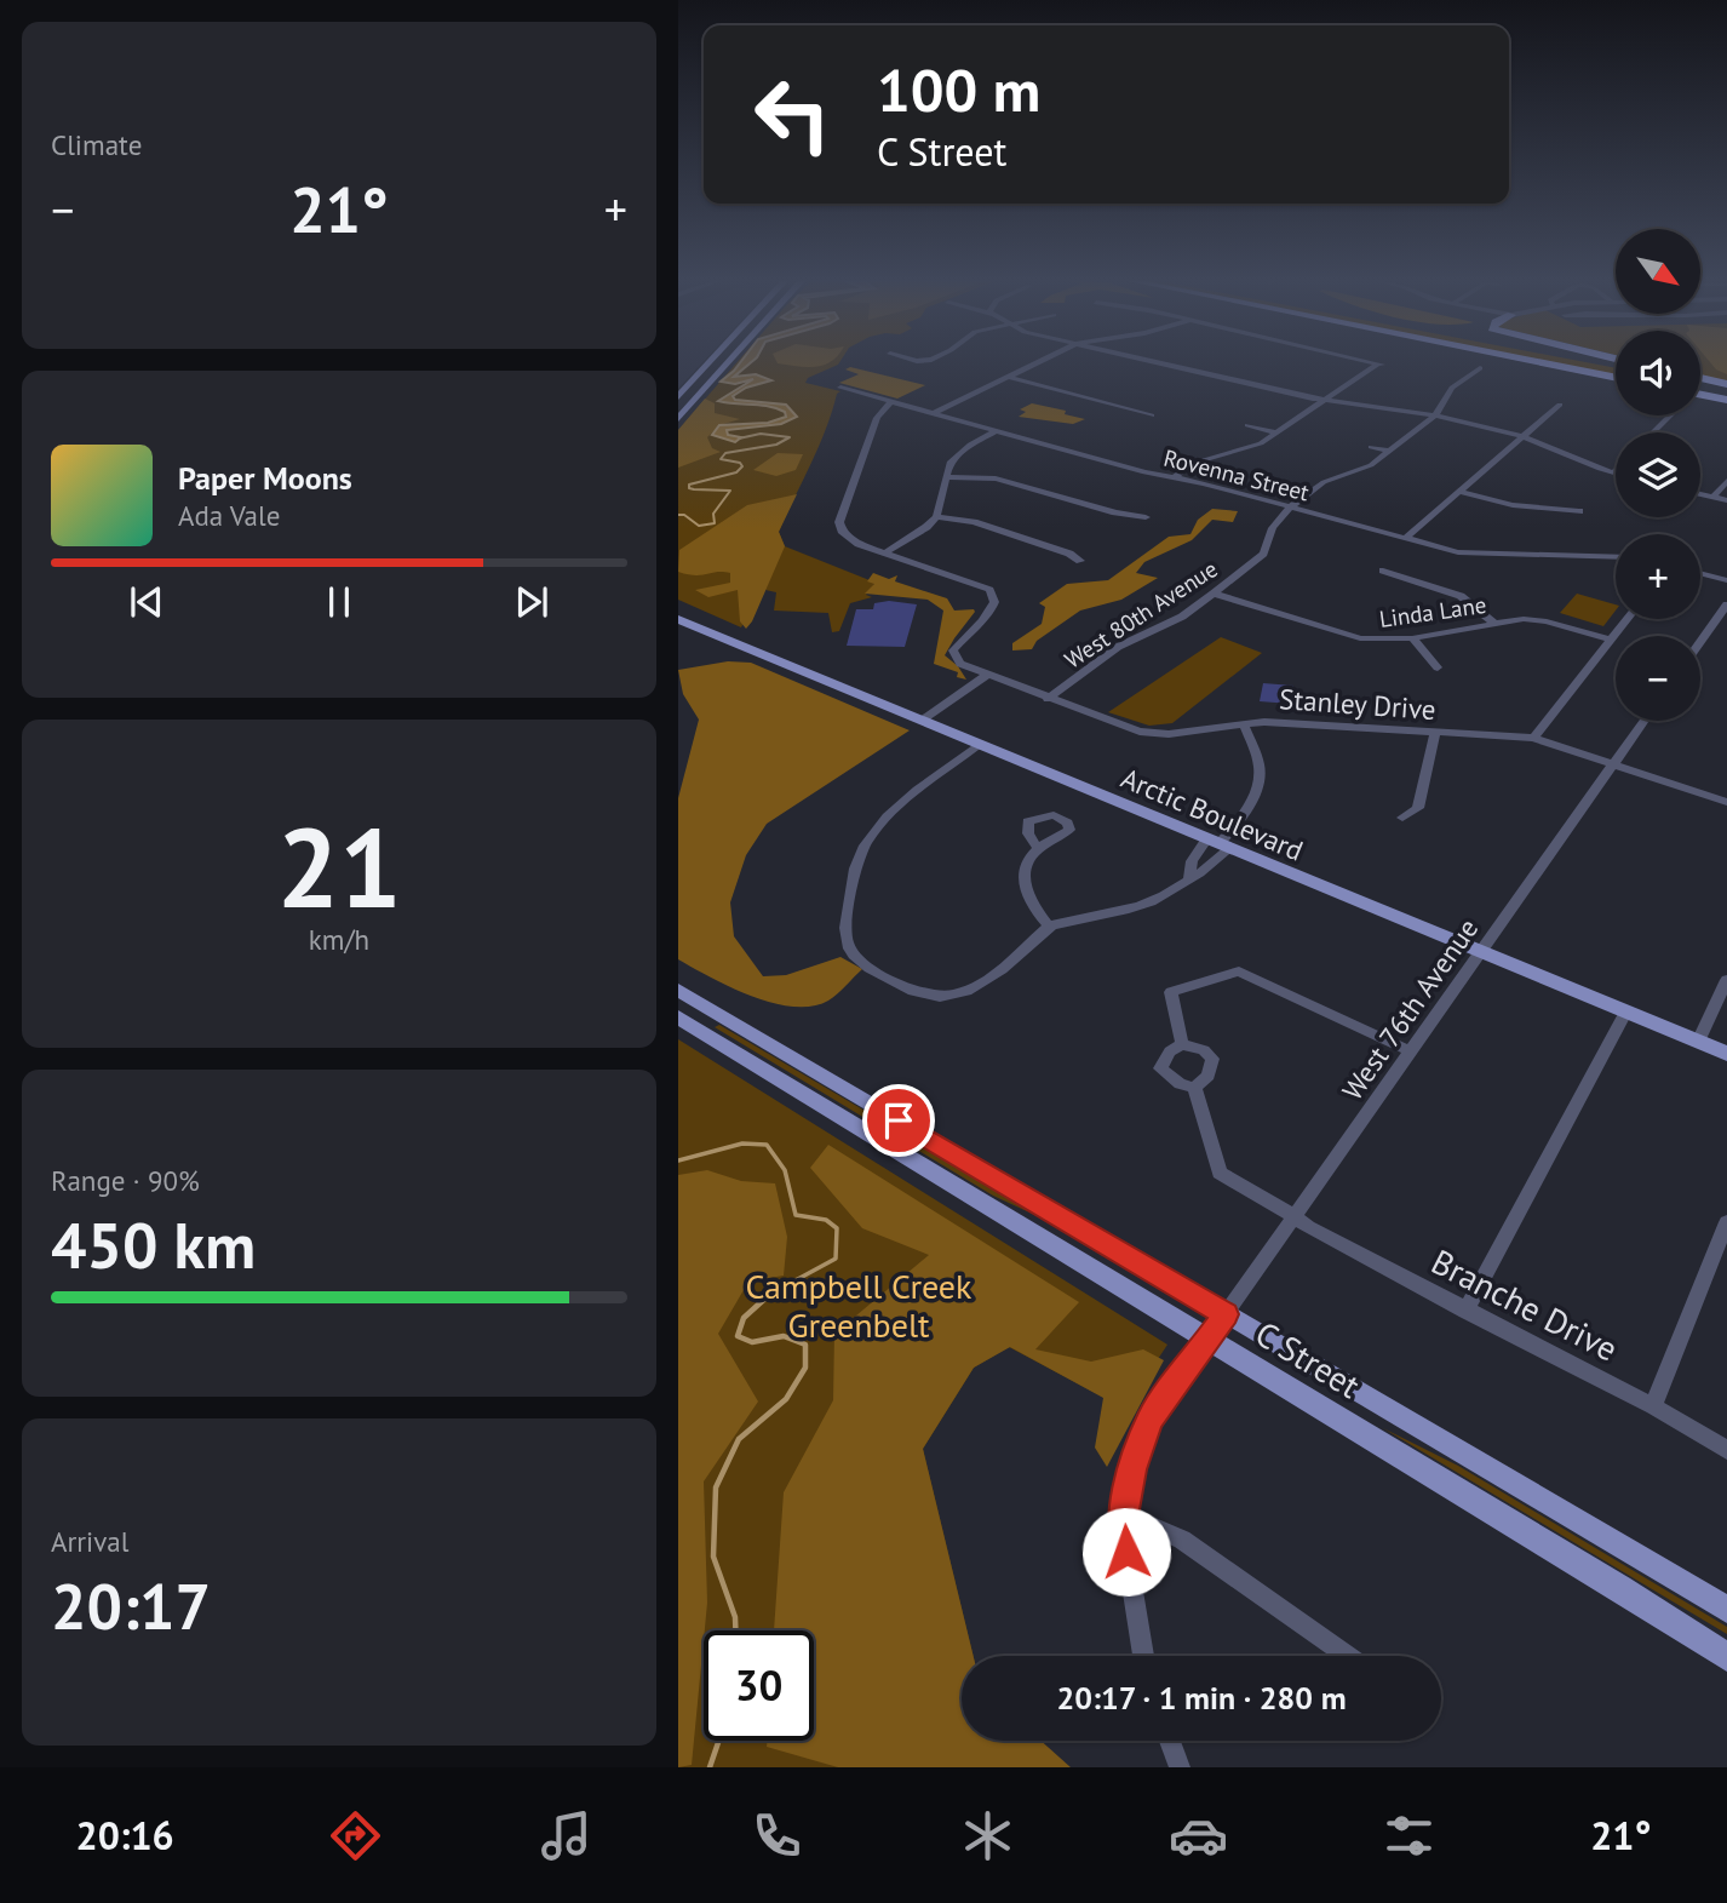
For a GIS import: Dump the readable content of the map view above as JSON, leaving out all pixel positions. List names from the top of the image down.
{
  "streets": {
    "main road": ["Arctic Boulevard", "C Street"],
    "street": [
      "Rovenna Street",
      "Linda Lane",
      "West 80th Avenue",
      "Stanley Drive",
      "West 76th Avenue",
      "Branche Drive"
    ]
  },
  "crossings": [
    ["Rovenna Street", "West 80th Avenue"],
    ["Linda Lane", "West 80th Avenue"],
    ["West 80th Avenue", "Stanley Drive"],
    ["Stanley Drive", "West 76th Avenue"],
    ["Arctic Boulevard", "West 76th Avenue"],
    ["West 76th Avenue", "Branche Drive"],
    ["West 76th Avenue", "C Street"]
  ],
  "parks": ["Campbell Creek Greenbelt"],
  "north": "bottom right",
  "page": {
    "tile": [
      "Climate",
      ["21", "km/h"],
      ["Range · 90%", "450 km"],
      ["Arrival", "20:17"]
    ],
    "turn": ["100 m", "C Street"],
    "heat": ["−", "21°", "+"],
    "map_buttons": ["+", "−"],
    "song": ["Paper Moons", "Ada Vale"],
    "limit": "30",
    "trip": "20:17 · 1 min · 280 m",
    "tabs": ["20:16", "21°"]
  }
}
